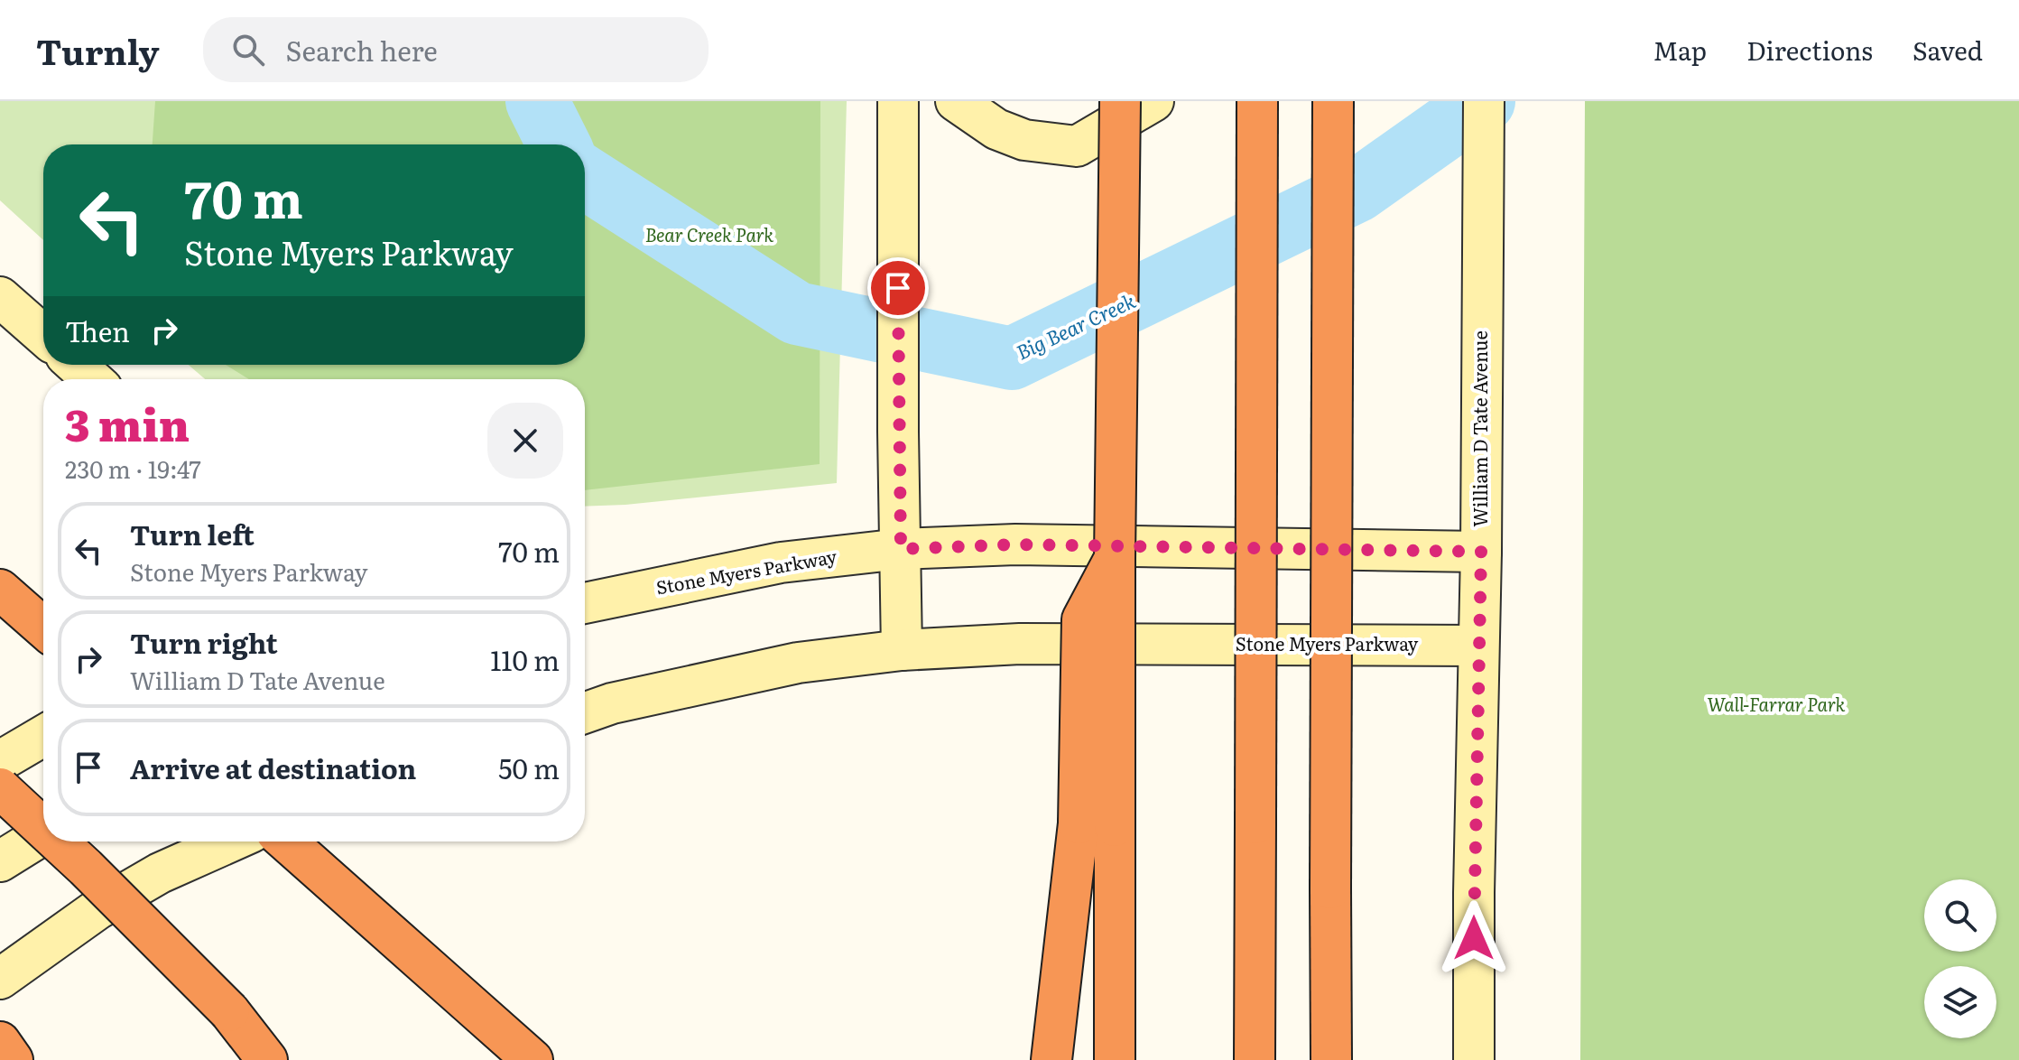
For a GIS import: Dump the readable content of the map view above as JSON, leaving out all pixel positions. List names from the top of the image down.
{
  "streets": {
    "main road": ["William D Tate Avenue", "Stone Myers Parkway"]
  },
  "crossings": [
    ["William D Tate Avenue", "Stone Myers Parkway"]
  ],
  "water": ["Big Bear Creek"],
  "parks": ["Bear Creek Park", "Wall-Farrar Park"],
  "page": {
    "header": "Turnly",
    "search": "Search here",
    "nav": ["Map", "Directions", "Saved"],
    "turn": ["70 m", "Stone Myers Parkway"],
    "then": "Then",
    "heading": ["3 min", "230 m · 19:47"],
    "list": [
      {
        "name": "Turn left",
        "note": "Stone Myers Parkway",
        "value": "70 m"
      },
      {
        "name": "Turn right",
        "note": "William D Tate Avenue",
        "value": "110 m"
      },
      {
        "name": "Arrive at destination",
        "value": "50 m"
      }
    ]
  }
}
